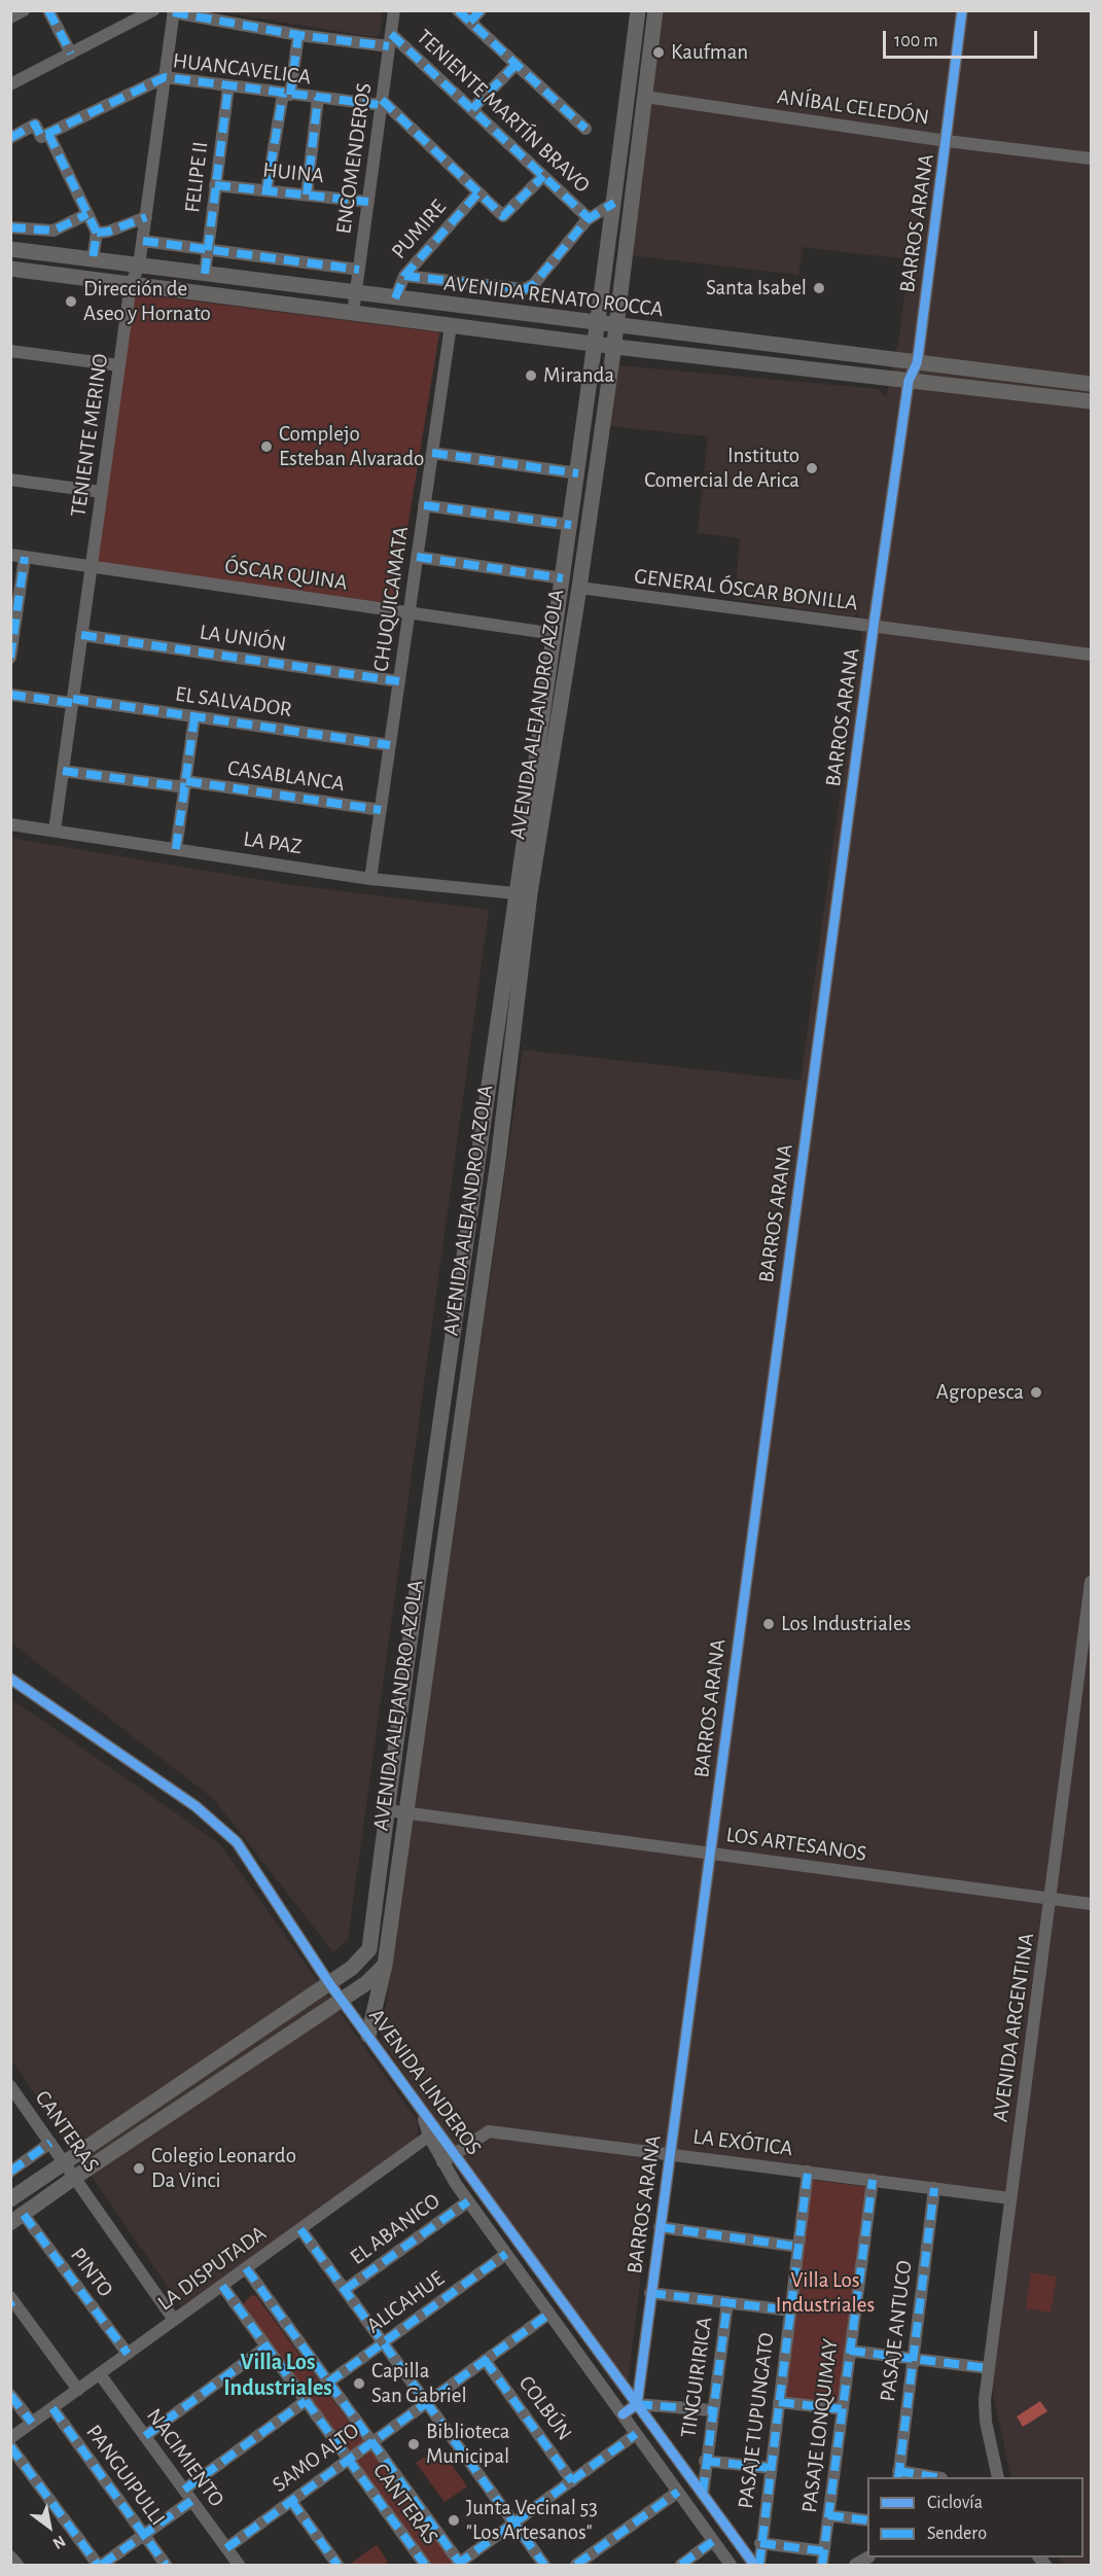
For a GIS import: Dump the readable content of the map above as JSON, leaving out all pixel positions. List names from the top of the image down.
{
  "streets": {
    "main road": ["AVENIDA RENATO ROCCA", "AVENIDA ALEJANDRO AZOLA"],
    "street": [
      "HUANCAVELICA",
      "ANÍBAL CELEDÓN",
      "TENIENTE MARTÍN BRAVO",
      "ENCOMENDEROS",
      "HUINA",
      "FELIPE II",
      "BARROS ARANA",
      "PUMIRE",
      "TENIENTE MERINO",
      "ÓSCAR QUINA",
      "GENERAL ÓSCAR BONILLA",
      "CHUQUICAMATA",
      "LA UNIÓN",
      "EL SALVADOR",
      "CASABLANCA",
      "LA PAZ",
      "LOS ARTESANOS",
      "AVENIDA ARGENTINA",
      "AVENIDA LINDEROS",
      "CANTERAS",
      "LA EXÓTICA",
      "EL ABANICO",
      "LA DISPUTADA",
      "PINTO",
      "ALICAHUE",
      "PASAJE ANTUCO",
      "TINGUIRIRICA",
      "COLBÚN",
      "PASAJE TUPUNGATO",
      "PASAJE LONQUIMAY",
      "NACIMIENTO",
      "SAMO ALTO",
      "PANGUIPULLI"
    ]
  },
  "crossings": [
    ["HUANCAVELICA", "ENCOMENDEROS"],
    ["HUANCAVELICA", "FELIPE II"],
    ["HUANCAVELICA", "TENIENTE MERINO"],
    ["ANÍBAL CELEDÓN", "BARROS ARANA"],
    ["ANÍBAL CELEDÓN", "AVENIDA ALEJANDRO AZOLA"],
    ["TENIENTE MARTÍN BRAVO", "ENCOMENDEROS"],
    ["TENIENTE MARTÍN BRAVO", "AVENIDA RENATO ROCCA"],
    ["TENIENTE MARTÍN BRAVO", "TENIENTE MERINO"],
    ["ENCOMENDEROS", "HUINA"],
    ["ENCOMENDEROS", "AVENIDA RENATO ROCCA"],
    ["HUINA", "FELIPE II"],
    ["FELIPE II", "AVENIDA RENATO ROCCA"],
    ["BARROS ARANA", "AVENIDA RENATO ROCCA"],
    ["BARROS ARANA", "GENERAL ÓSCAR BONILLA"],
    ["BARROS ARANA", "LOS ARTESANOS"],
    ["BARROS ARANA", "AVENIDA LINDEROS"],
    ["BARROS ARANA", "LA EXÓTICA"],
    ["PUMIRE", "AVENIDA RENATO ROCCA"],
    ["AVENIDA RENATO ROCCA", "TENIENTE MERINO"],
    ["AVENIDA RENATO ROCCA", "CHUQUICAMATA"],
    ["AVENIDA RENATO ROCCA", "AVENIDA ALEJANDRO AZOLA"],
    ["TENIENTE MERINO", "ÓSCAR QUINA"],
    ["TENIENTE MERINO", "LA UNIÓN"],
    ["TENIENTE MERINO", "EL SALVADOR"],
    ["TENIENTE MERINO", "CASABLANCA"],
    ["TENIENTE MERINO", "LA PAZ"],
    ["ÓSCAR QUINA", "CHUQUICAMATA"],
    ["ÓSCAR QUINA", "AVENIDA ALEJANDRO AZOLA"],
    ["GENERAL ÓSCAR BONILLA", "AVENIDA ALEJANDRO AZOLA"],
    ["CHUQUICAMATA", "LA UNIÓN"],
    ["CHUQUICAMATA", "EL SALVADOR"],
    ["CHUQUICAMATA", "CASABLANCA"],
    ["CHUQUICAMATA", "LA PAZ"],
    ["AVENIDA ALEJANDRO AZOLA", "LA PAZ"],
    ["AVENIDA ALEJANDRO AZOLA", "LOS ARTESANOS"],
    ["AVENIDA ALEJANDRO AZOLA", "AVENIDA LINDEROS"],
    ["AVENIDA ALEJANDRO AZOLA", "CANTERAS"],
    ["LOS ARTESANOS", "AVENIDA ARGENTINA"],
    ["AVENIDA ARGENTINA", "LA EXÓTICA"],
    ["AVENIDA LINDEROS", "LA EXÓTICA"],
    ["AVENIDA LINDEROS", "EL ABANICO"],
    ["AVENIDA LINDEROS", "LA DISPUTADA"],
    ["AVENIDA LINDEROS", "ALICAHUE"],
    ["AVENIDA LINDEROS", "TINGUIRIRICA"],
    ["AVENIDA LINDEROS", "SAMO ALTO"],
    ["CANTERAS", "LA DISPUTADA"],
    ["CANTERAS", "ALICAHUE"],
    ["CANTERAS", "SAMO ALTO"],
    ["LA EXÓTICA", "PASAJE ANTUCO"],
    ["LA EXÓTICA", "PASAJE TUPUNGATO"],
    ["LA EXÓTICA", "PASAJE LONQUIMAY"],
    ["LA DISPUTADA", "PINTO"],
    ["LA DISPUTADA", "NACIMIENTO"],
    ["LA DISPUTADA", "PANGUIPULLI"],
    ["COLBÚN", "SAMO ALTO"],
    ["NACIMIENTO", "SAMO ALTO"]
  ],
  "districts": ["Villa Los Industriales"],
  "parks": ["Villa Los Industriales"],
  "places": [
    "Kaufman",
    "Santa Isabel",
    "Dirección de Aseo y Hornato",
    "Miranda",
    "Complejo Esteban Alvarado",
    "Instituto Comercial de Arica",
    "Agropesca",
    "Los Industriales",
    "Colegio Leonardo Da Vinci",
    "Capilla San Gabriel",
    "Biblioteca Municipal",
    "Junta Vecinal 53 \"Los Artesanos\""
  ],
  "legend": ["Ciclovía", "Sendero"],
  "scale_bar": "100 m",
  "north": "bottom right"
}
